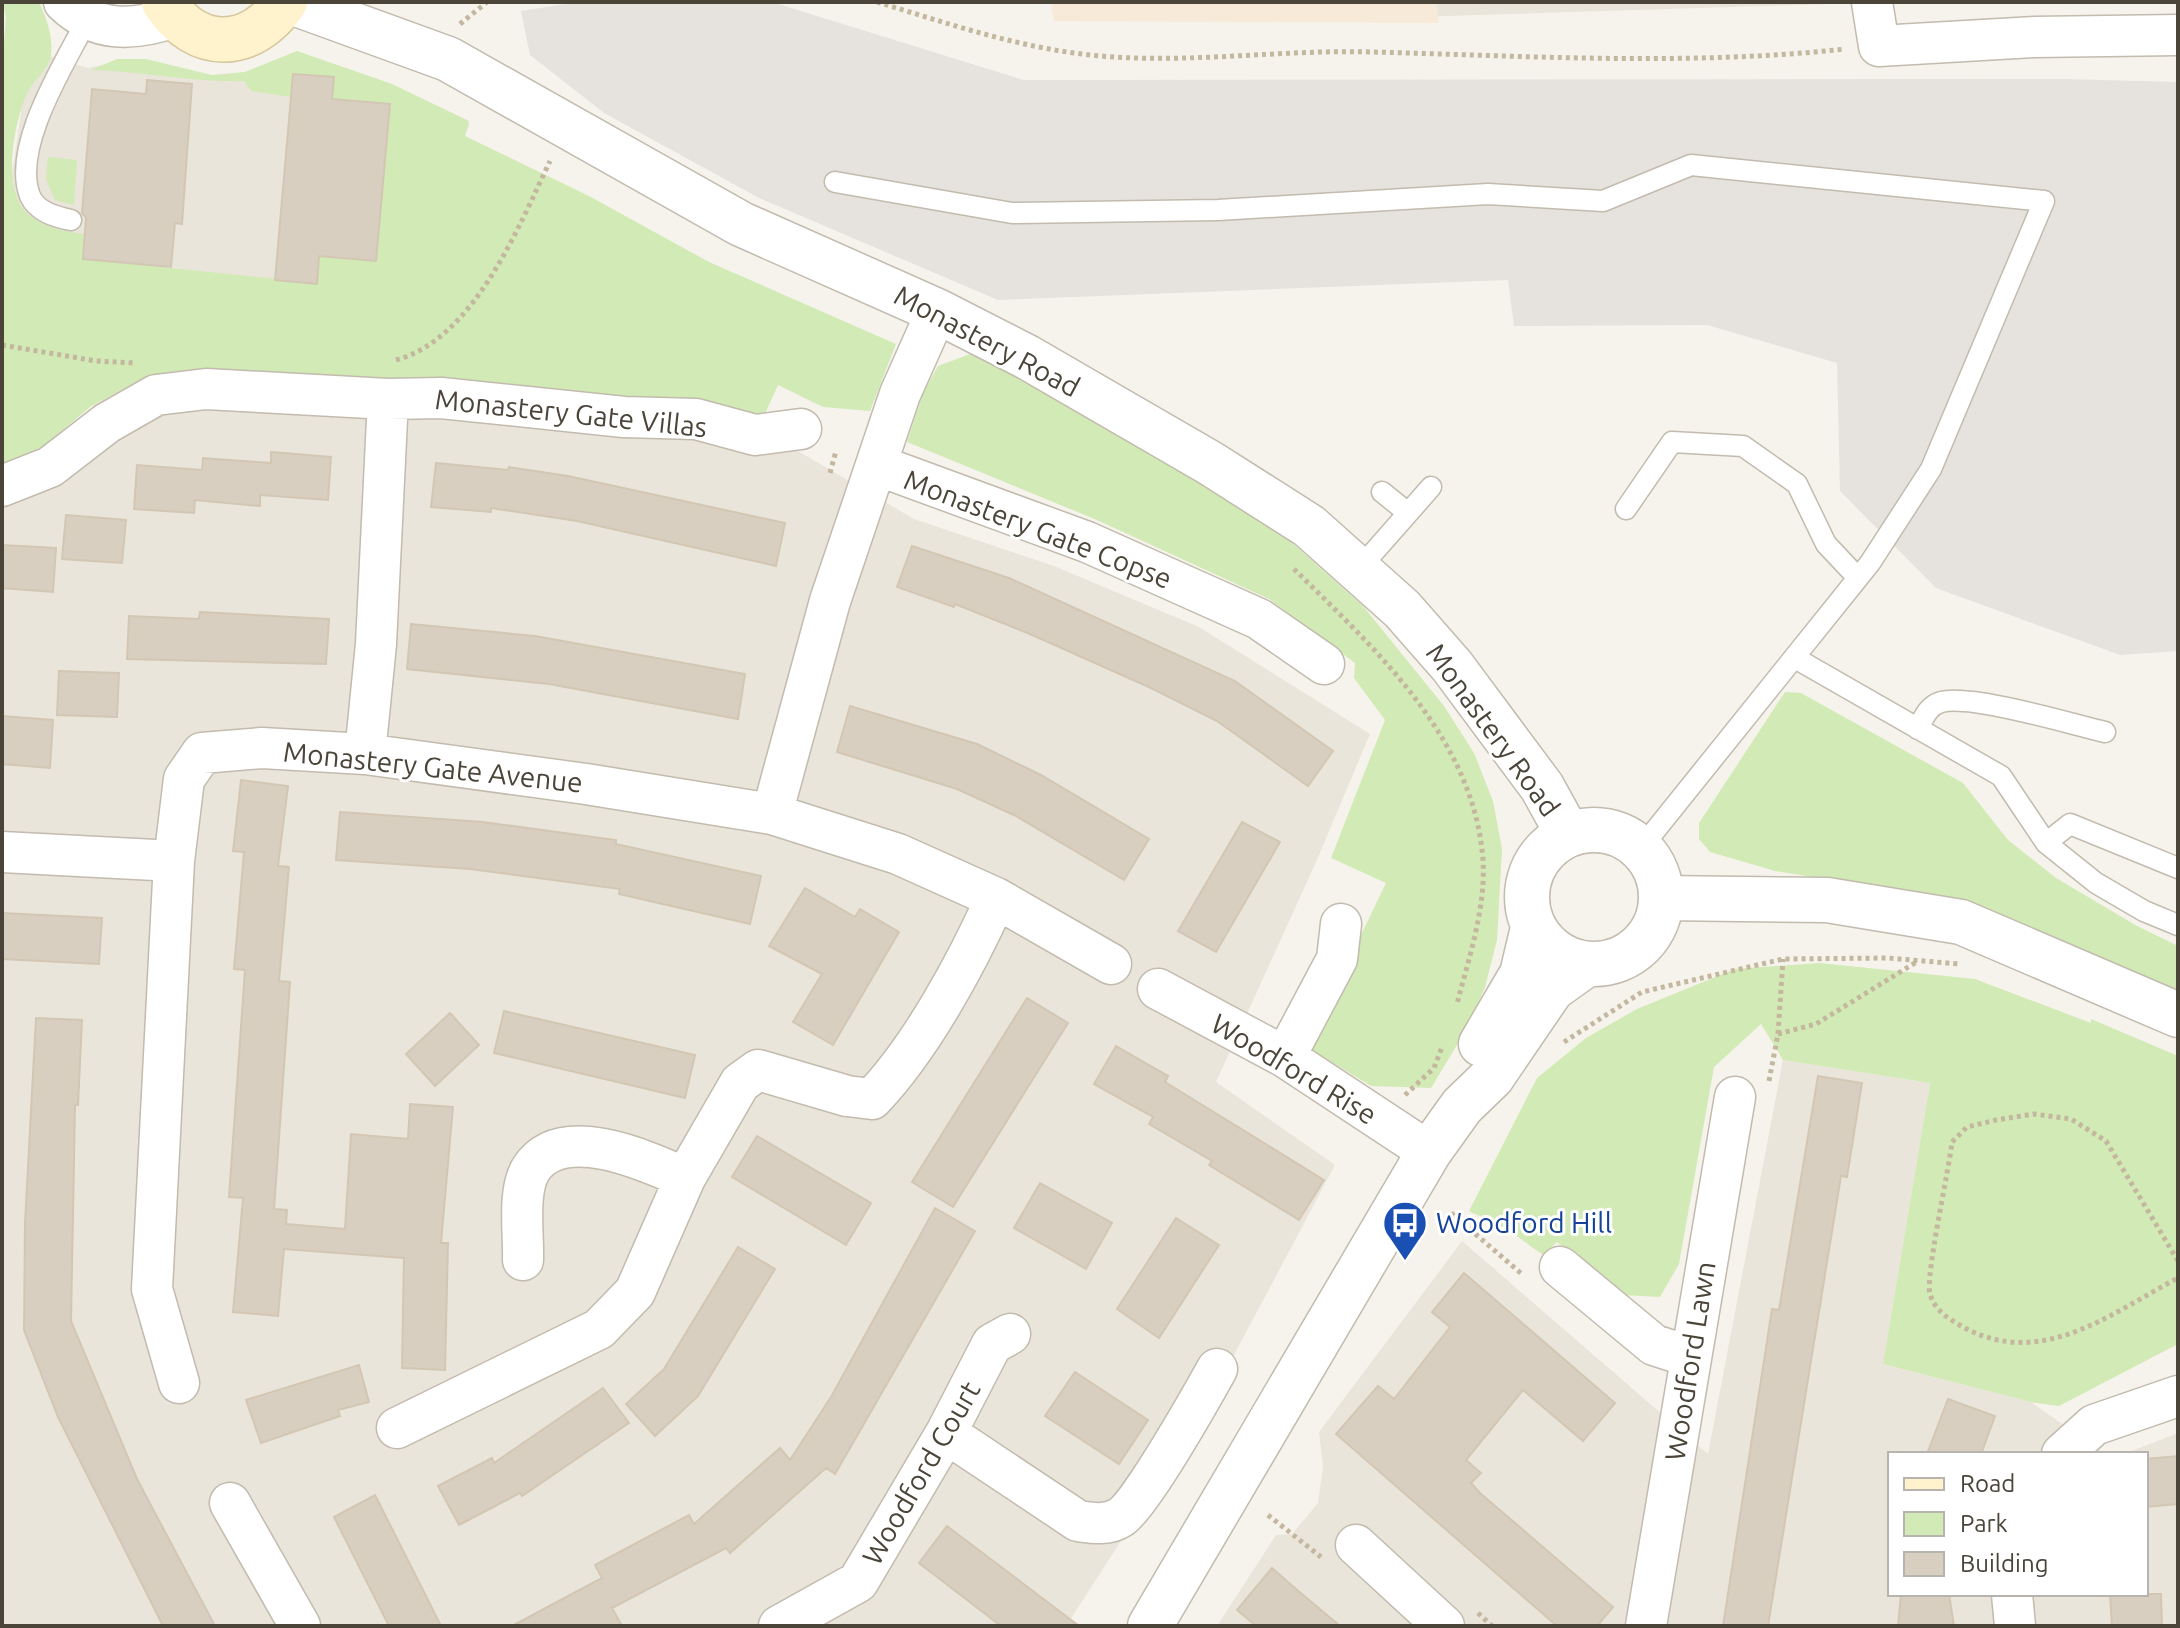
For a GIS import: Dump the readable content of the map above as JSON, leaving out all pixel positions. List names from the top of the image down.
{
  "streets": {
    "main road": ["Monastery Road"],
    "street": [
      "Monastery Gate Villas",
      "Monastery Gate Copse",
      "Monastery Gate Avenue",
      "Woodford Rise",
      "Woodford Lawn",
      "Woodford Court"
    ]
  },
  "places": {
    "bus stop": ["Woodford Hill"]
  },
  "legend": ["Road", "Park", "Building"]
}
